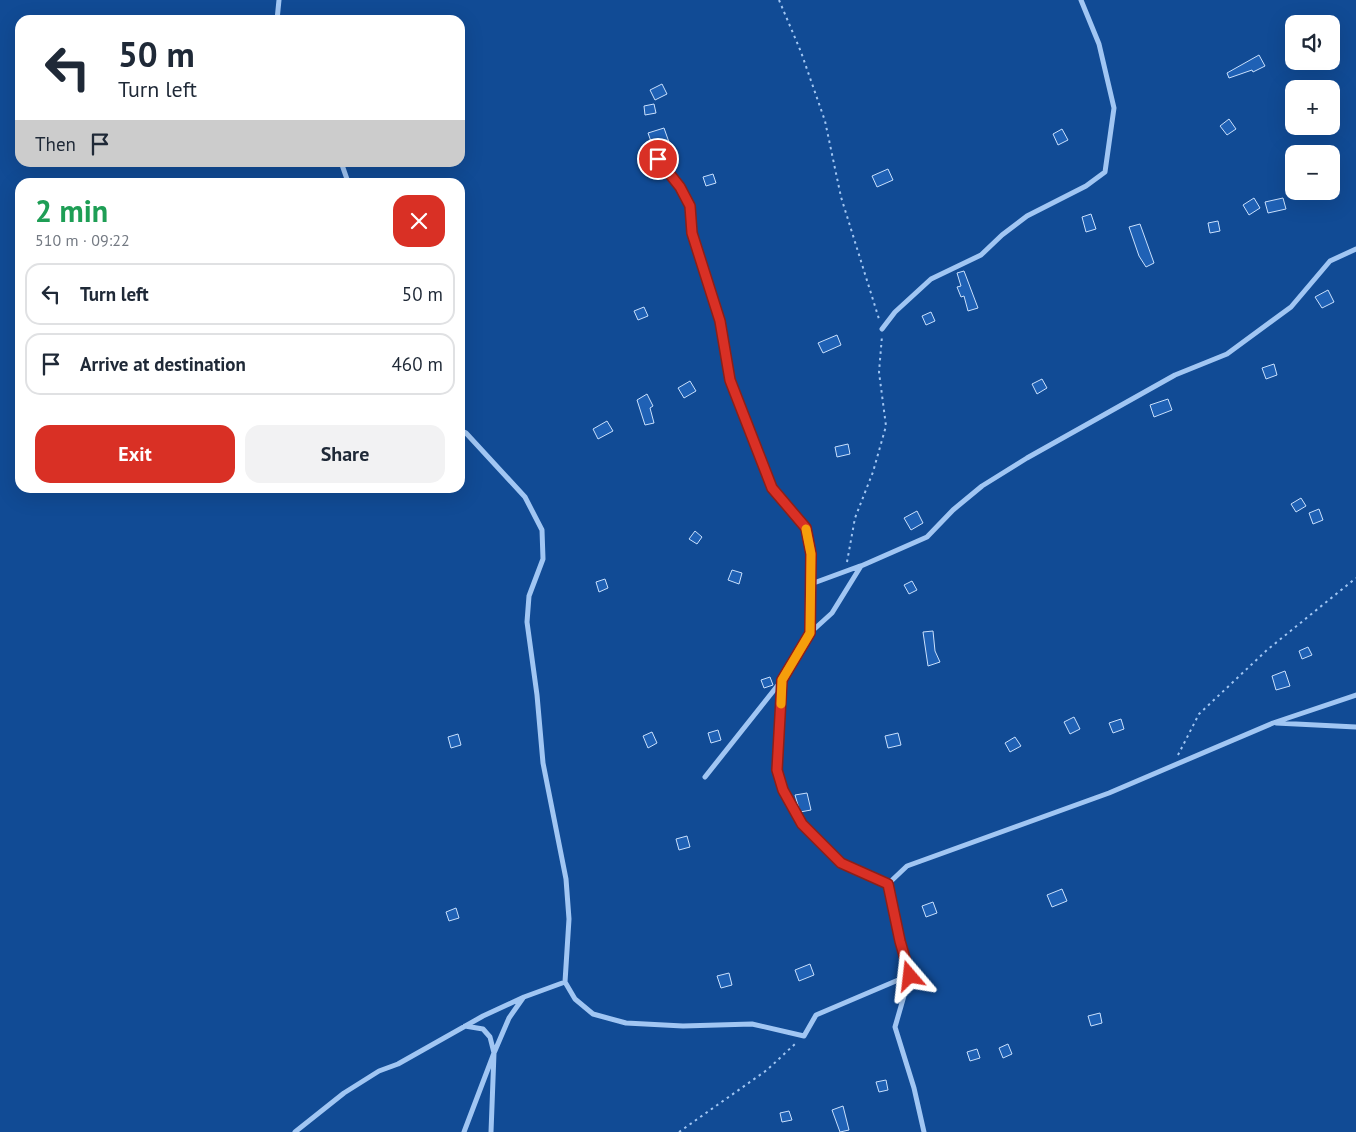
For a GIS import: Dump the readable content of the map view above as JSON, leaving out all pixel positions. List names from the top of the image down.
{
  "page": {
    "map_buttons": ["+", "−"],
    "turn": ["50 m", "Turn left"],
    "then": "Then",
    "heading": ["2 min", "510 m · 09:22"],
    "list": [
      {
        "name": "Turn left",
        "value": "50 m"
      },
      {
        "name": "Arrive at destination",
        "value": "460 m"
      }
    ],
    "buttons": ["Exit", "Share"]
  }
}
